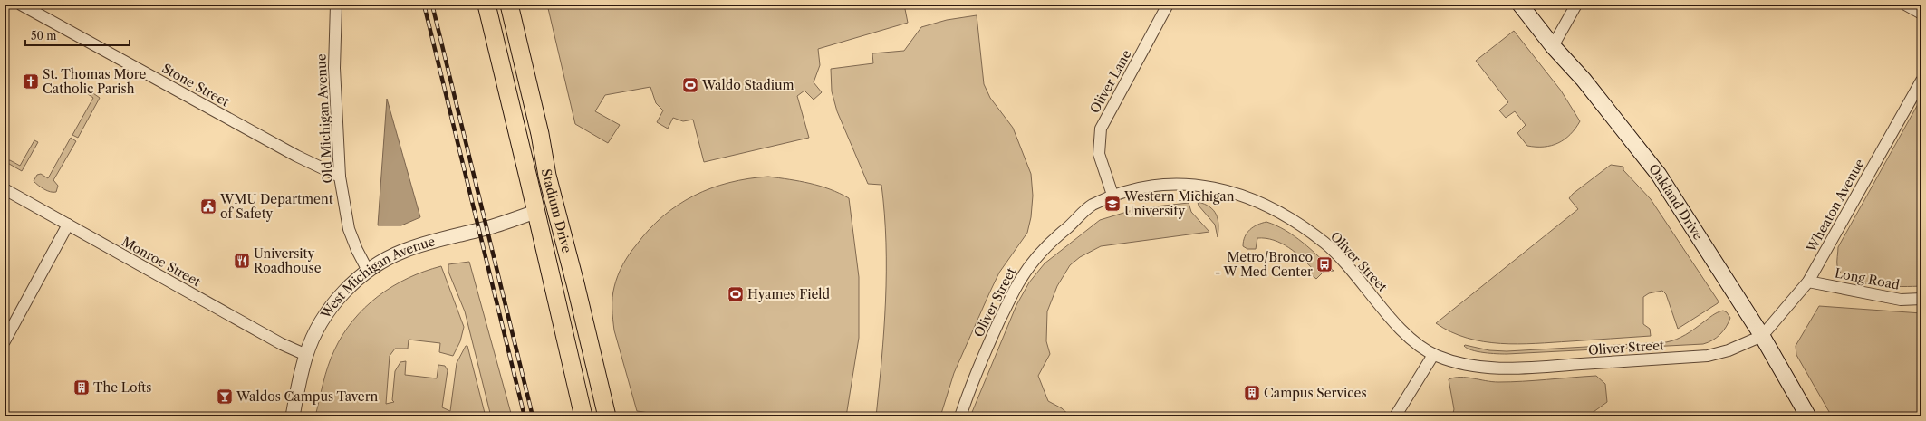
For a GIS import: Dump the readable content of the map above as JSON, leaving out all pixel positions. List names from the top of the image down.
{
  "streets": {
    "main road": ["Oakland Drive", "Stadium Drive"],
    "street": [
      "Oliver Lane",
      "Stone Street",
      "Old Michigan Avenue",
      "Wheaton Avenue",
      "Monroe Street",
      "Oliver Street",
      "Long Road",
      "West Michigan Avenue"
    ]
  },
  "crossings": [
    ["Oliver Lane", "Oliver Street"],
    ["Stone Street", "Old Michigan Avenue"],
    ["Old Michigan Avenue", "West Michigan Avenue"],
    ["Oakland Drive", "Wheaton Avenue"],
    ["Oakland Drive", "Oliver Street"],
    ["Wheaton Avenue", "Oliver Street"],
    ["Wheaton Avenue", "Long Road"],
    ["Stadium Drive", "West Michigan Avenue"],
    ["Monroe Street", "West Michigan Avenue"]
  ],
  "places": {
    "church": ["St. Thomas More Catholic Parish"],
    "sports": ["Waldo Stadium", "Hyames Field"],
    "school or university": ["Western Michigan University"],
    "public building": ["WMU Department of Safety"],
    "restaurant": ["University Roadhouse"],
    "bus stop": ["Metro/Bronco - W Med Center"],
    "building": ["The Lofts", "Campus Services"],
    "bar": ["Waldos Campus Tavern"]
  },
  "scale_bar": "50 m"
}
